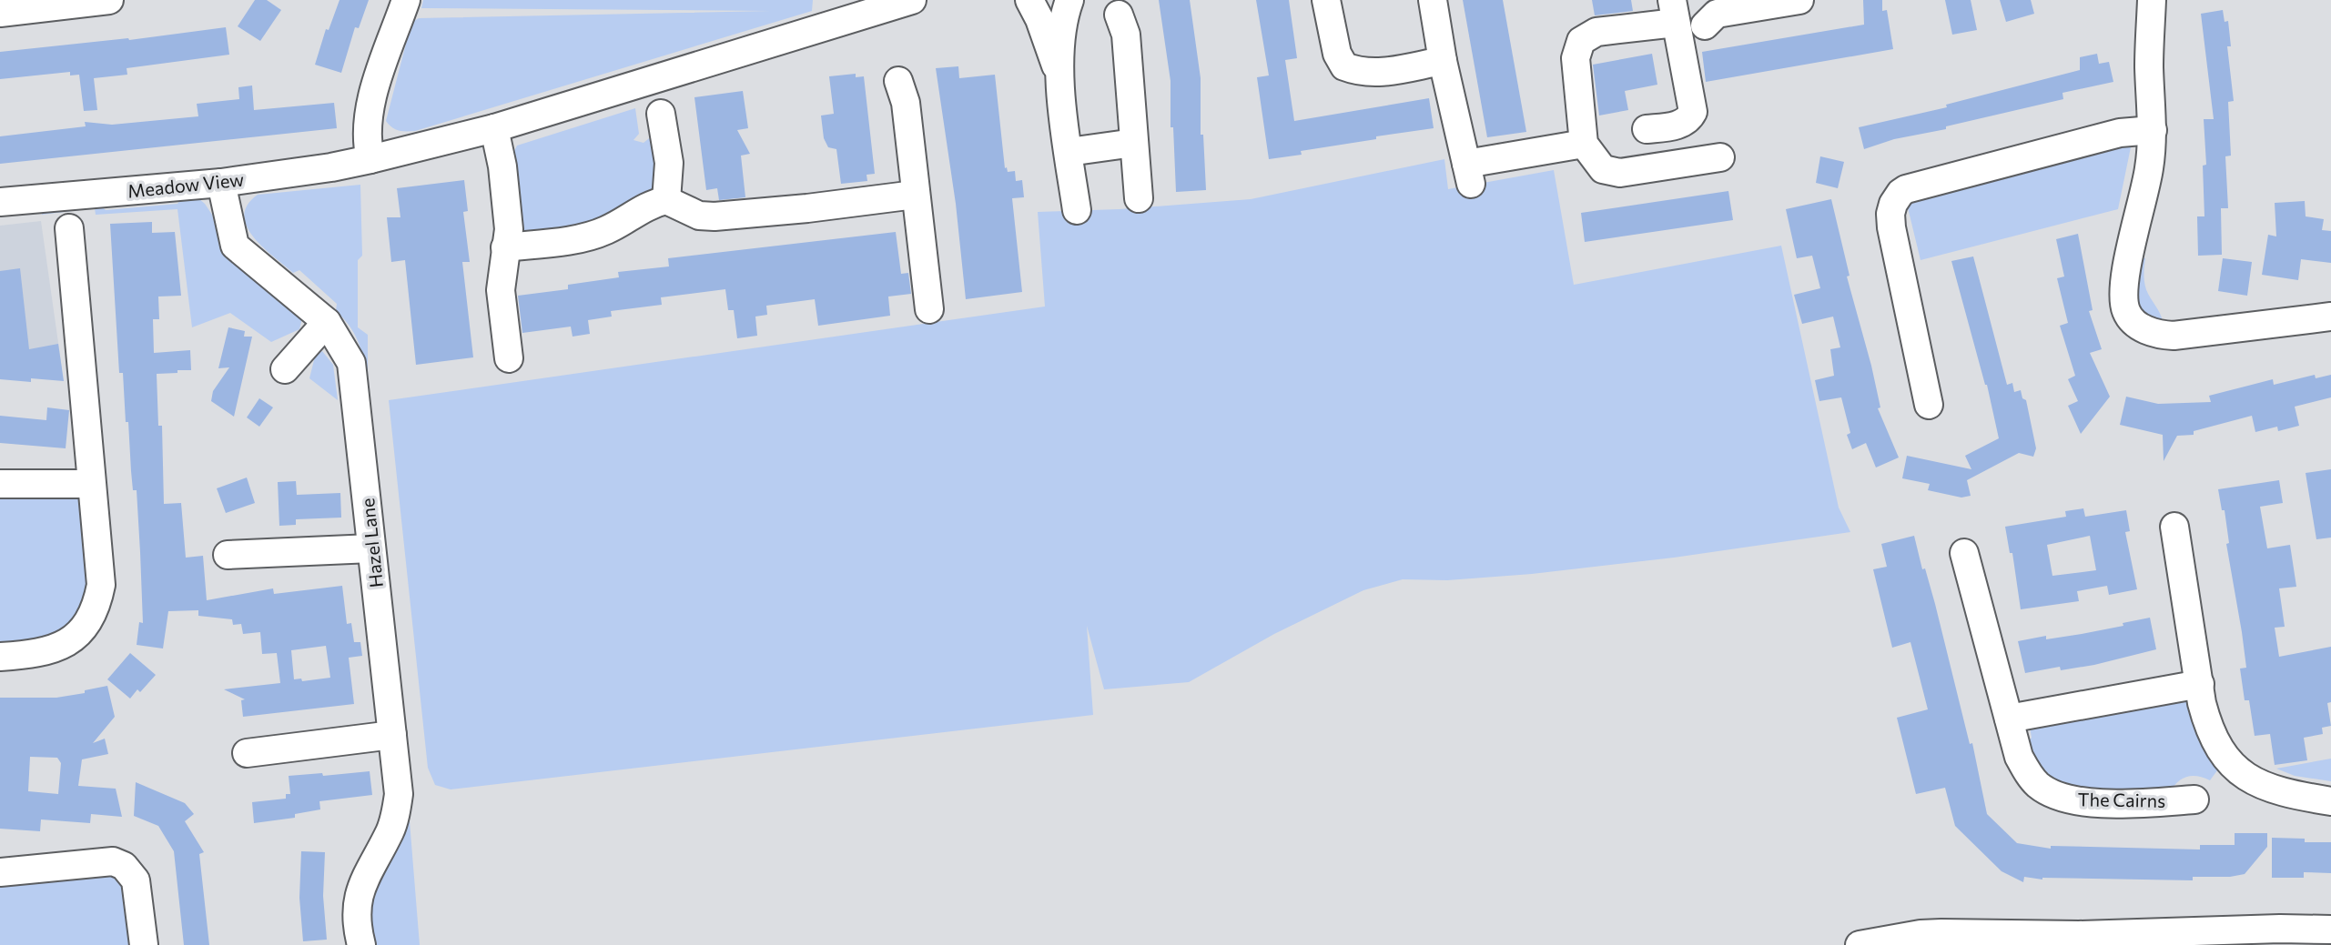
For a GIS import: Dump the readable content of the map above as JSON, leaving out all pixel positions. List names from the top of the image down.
{
  "streets": {
    "street": ["Meadow View", "Hazel Lane", "The Cairns"]
  },
  "crossings": [
    ["Meadow View", "Hazel Lane"]
  ]
}
